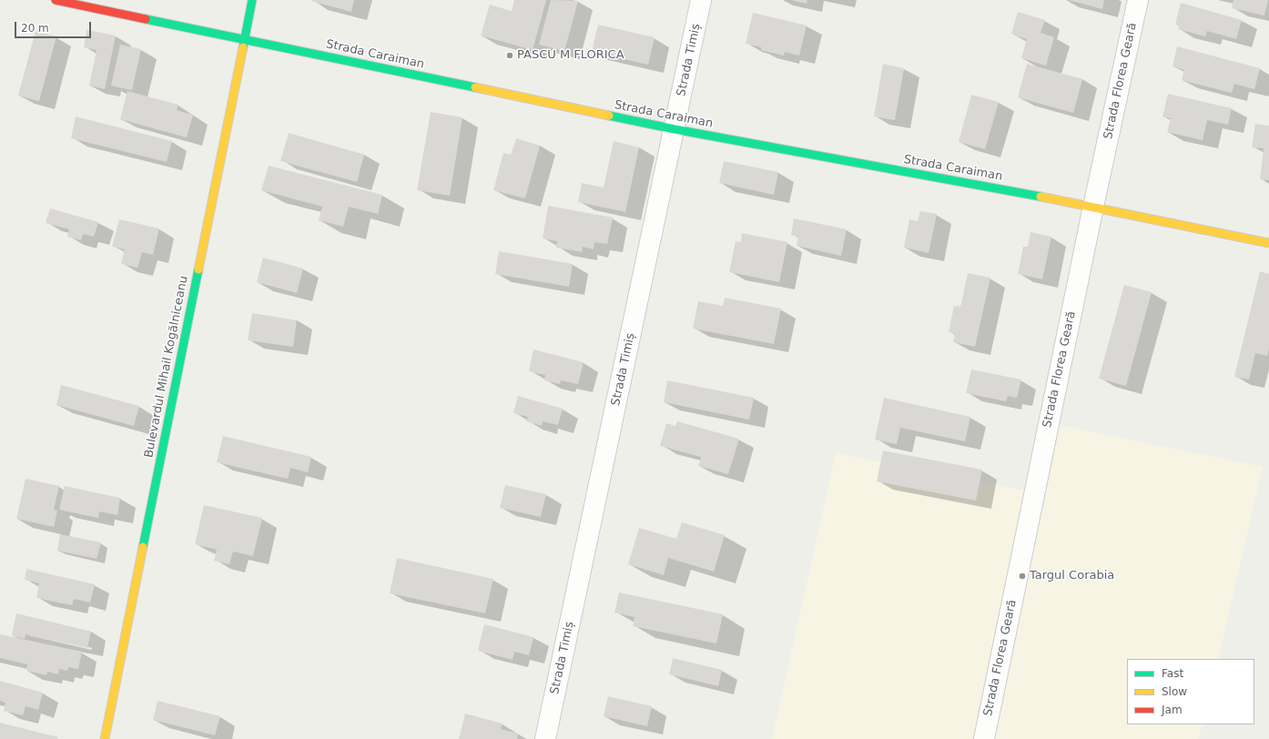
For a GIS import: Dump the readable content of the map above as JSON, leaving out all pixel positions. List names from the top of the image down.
{
  "streets": {
    "street": [
      "Strada Caraiman",
      "Strada Timiș",
      "Strada Florea Geară",
      "Bulevardul Mihail Kogălniceanu"
    ]
  },
  "crossings": [
    ["Strada Caraiman", "Strada Timiș"],
    ["Strada Caraiman", "Strada Florea Geară"],
    ["Strada Caraiman", "Bulevardul Mihail Kogălniceanu"]
  ],
  "places": ["PASCU M FLORICA", "Targul Corabia"],
  "legend": ["Fast", "Slow", "Jam"],
  "scale_bar": "20 m"
}
